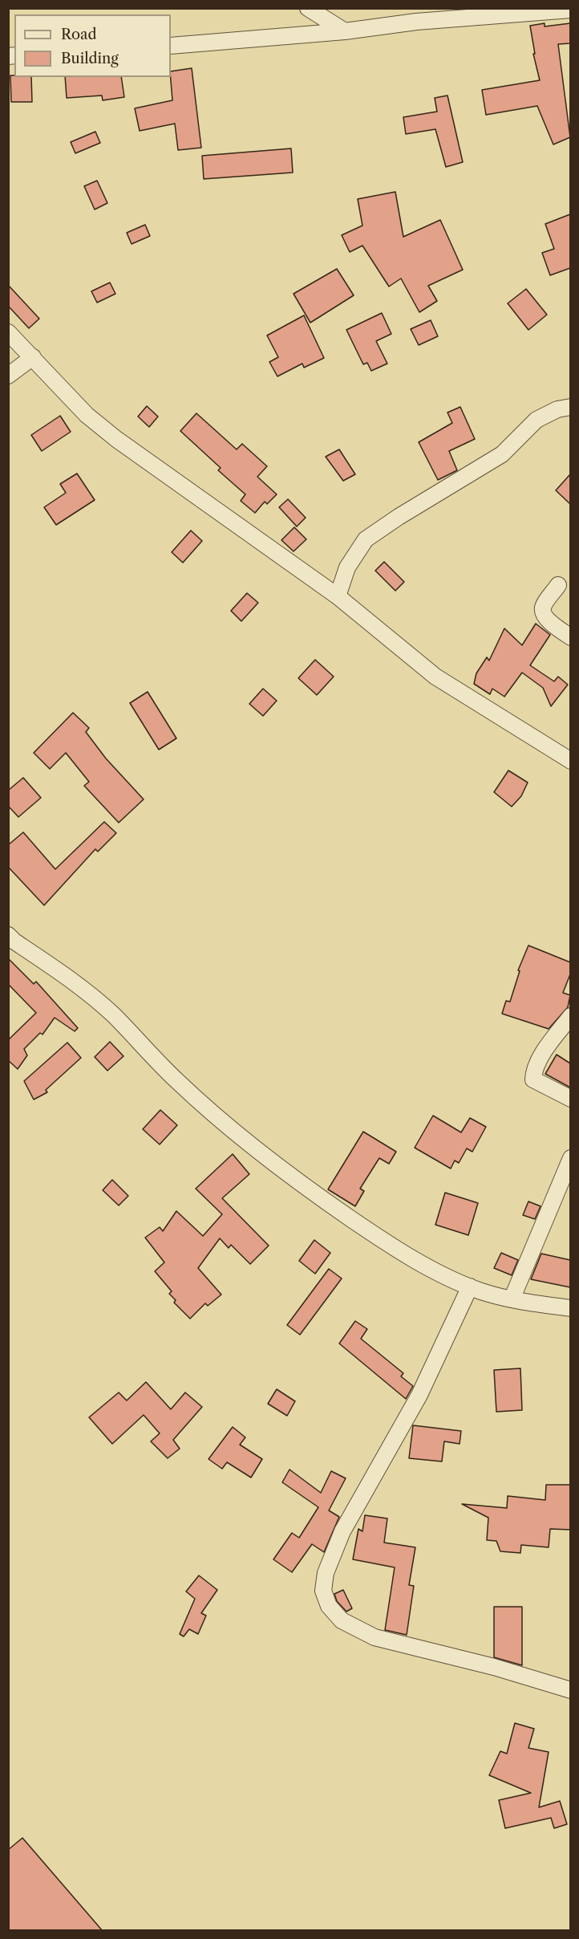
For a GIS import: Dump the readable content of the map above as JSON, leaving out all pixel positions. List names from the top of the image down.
{
  "legend": ["Road", "Building"]
}
